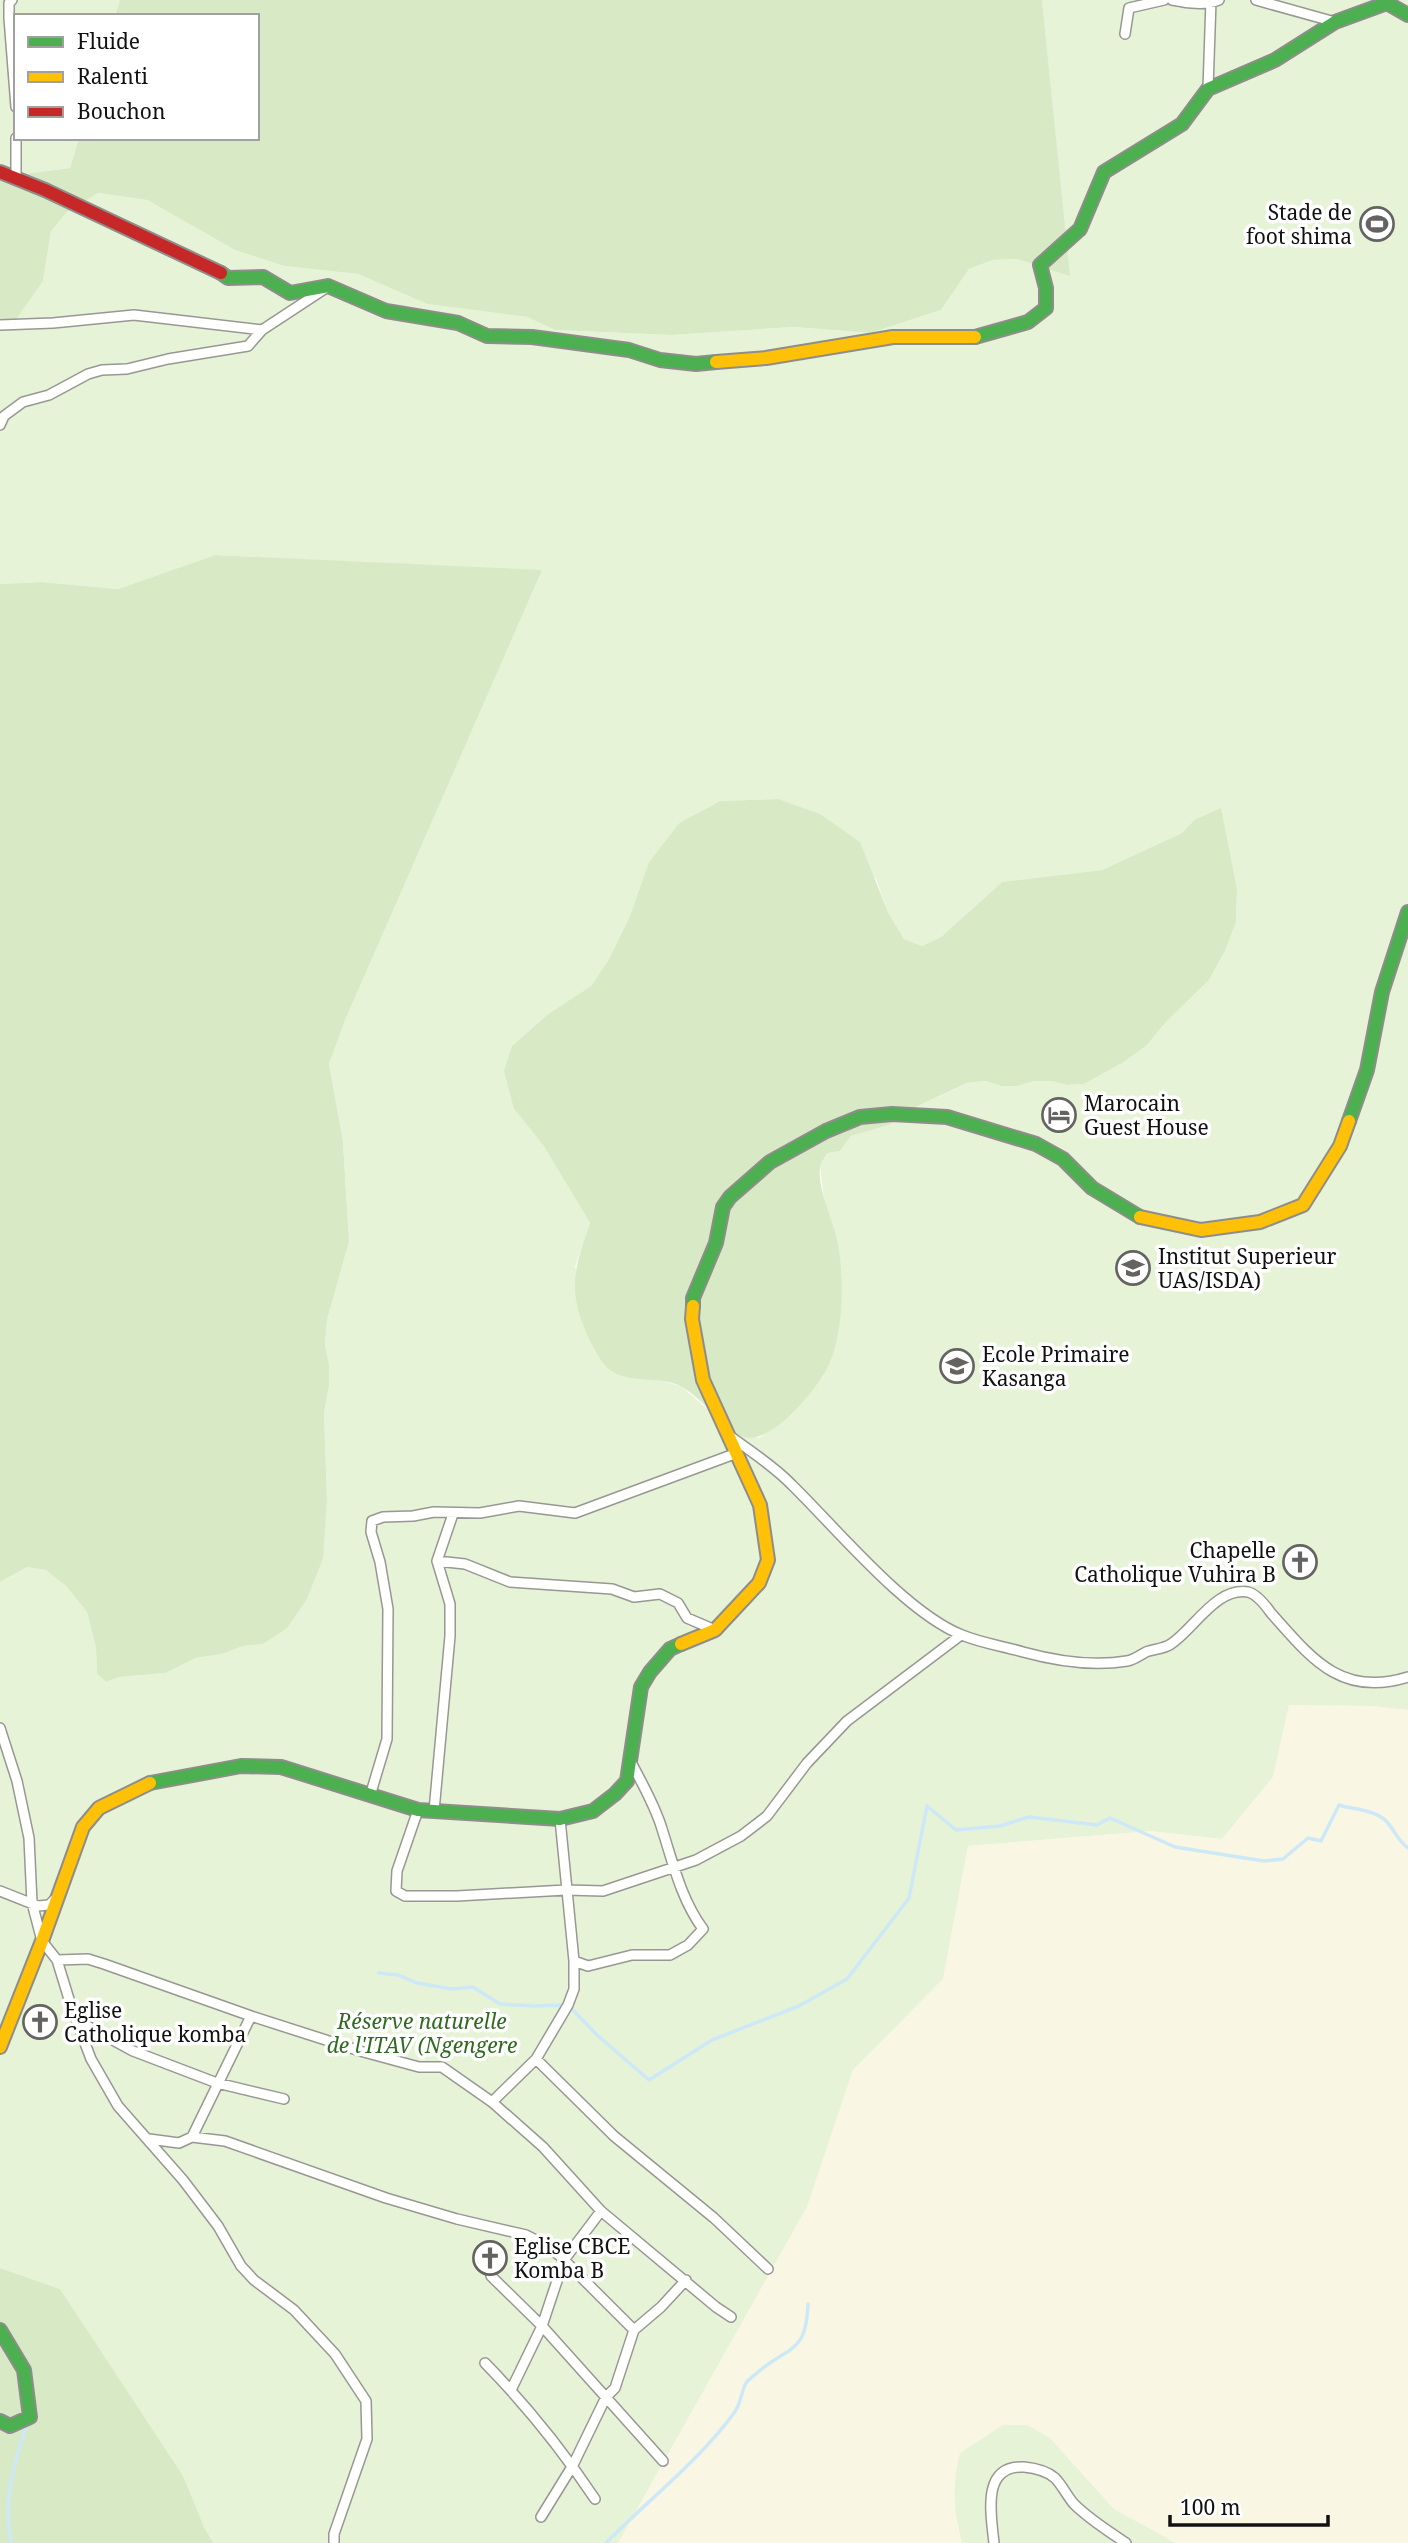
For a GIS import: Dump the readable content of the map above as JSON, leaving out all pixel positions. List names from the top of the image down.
{
  "parks": ["Réserve naturelle de l'ITAV (Ngengere"],
  "places": {
    "sports": ["Stade de foot shima"],
    "hotel": ["Marocain Guest House"],
    "school or university": ["Institut Superieur UAS/ISDA)", "Ecole Primaire Kasanga"],
    "church": ["Chapelle Catholique Vuhira B", "Eglise Catholique komba", "Eglise CBCE Komba B"]
  },
  "legend": ["Fluide", "Ralenti", "Bouchon"],
  "scale_bar": "100 m"
}
